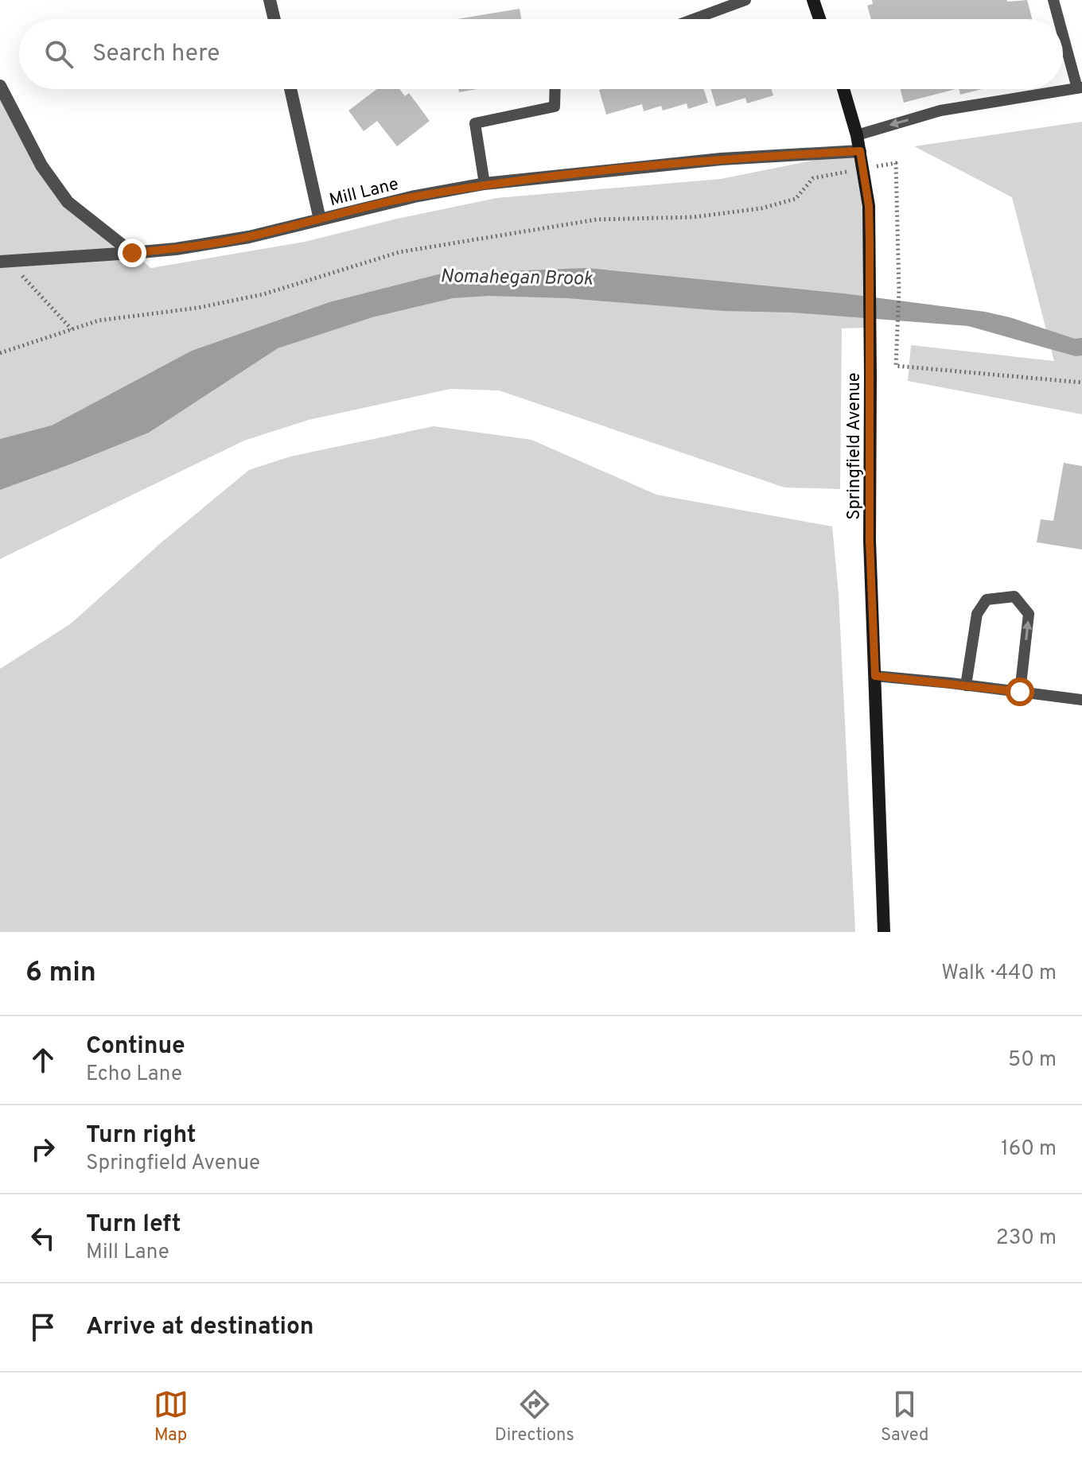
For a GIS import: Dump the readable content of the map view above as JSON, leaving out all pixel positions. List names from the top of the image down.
{
  "streets": {
    "main road": ["Springfield Avenue"],
    "street": ["Mill Lane"]
  },
  "crossings": [
    ["Mill Lane", "Springfield Avenue"]
  ],
  "water": ["Nomahegan Brook"],
  "page": {
    "search": "Search here",
    "heading": ["6 min", "Walk · 440 m"],
    "list": [
      ["Continue", "Echo Lane", "50 m"],
      ["Turn right", "Springfield Avenue", "160 m"],
      ["Turn left", "Mill Lane", "230 m"],
      "Arrive at destination"
    ],
    "nav": ["Map", "Directions", "Saved"]
  }
}
